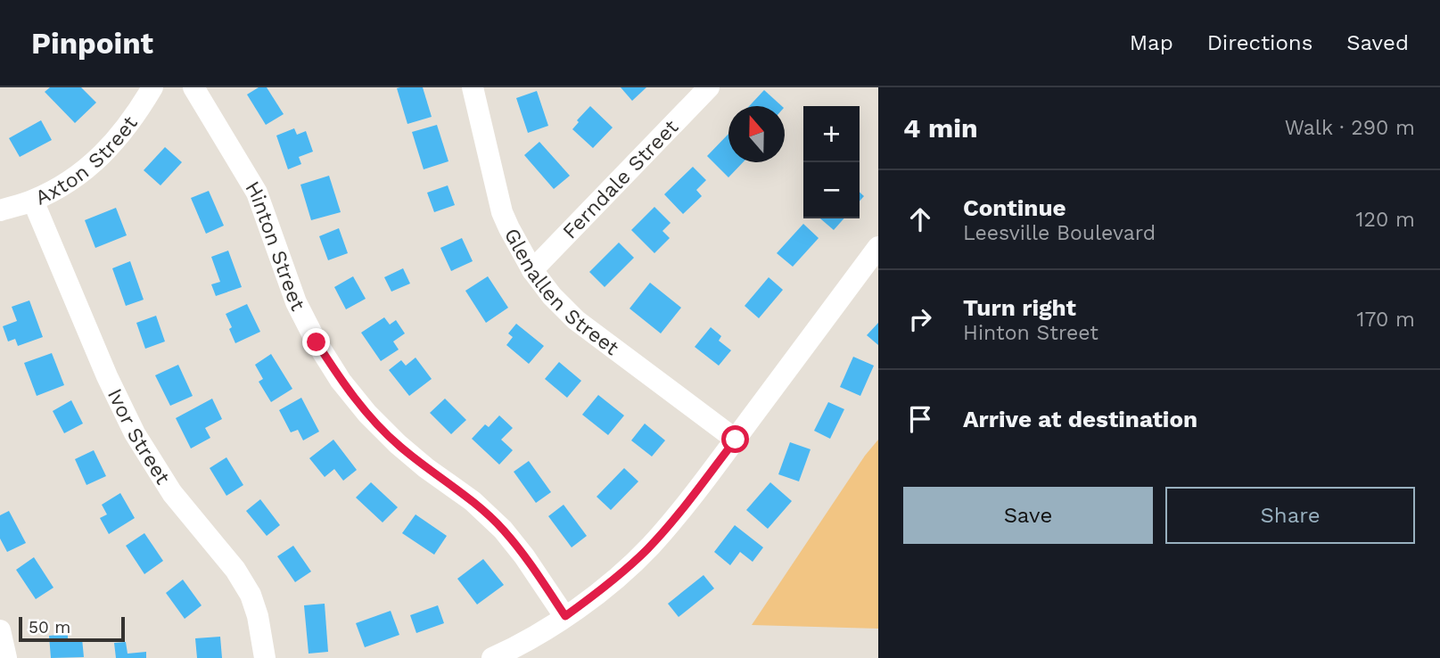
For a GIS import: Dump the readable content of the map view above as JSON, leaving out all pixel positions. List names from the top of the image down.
{
  "streets": {
    "street": [
      "Axton Street",
      "Ferndale Street",
      "Hinton Street",
      "Glenallen Street",
      "Ivor Street"
    ]
  },
  "crossings": [
    ["Axton Street", "Ivor Street"],
    ["Ferndale Street", "Glenallen Street"]
  ],
  "scale_bar": "50 m",
  "north": "top",
  "page": {
    "header": "Pinpoint",
    "nav": ["Map", "Directions", "Saved"],
    "heading": ["4 min", "Walk · 290 m"],
    "map_buttons": ["+", "−"],
    "list": [
      ["Continue", "Leesville Boulevard", "120 m"],
      ["Turn right", "Hinton Street", "170 m"],
      "Arrive at destination"
    ],
    "buttons": ["Save", "Share"],
    "scale": "50 m"
  }
}
